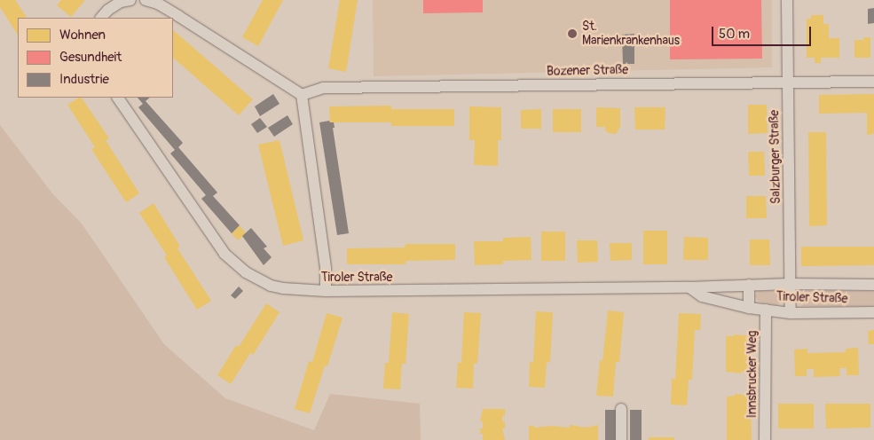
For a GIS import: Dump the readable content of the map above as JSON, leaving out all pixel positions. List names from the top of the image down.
{
  "streets": {
    "street": [
      "Bozener Straße",
      "Salzburger Straße",
      "Tiroler Straße",
      "Innsbrucker Weg"
    ]
  },
  "crossings": [
    ["Bozener Straße", "Salzburger Straße"],
    ["Salzburger Straße", "Tiroler Straße"],
    ["Tiroler Straße", "Innsbrucker Weg"]
  ],
  "places": ["St. Marienkrankenhaus"],
  "legend": ["Wohnen", "Gesundheit", "Industrie"],
  "scale_bar": "50 m"
}
